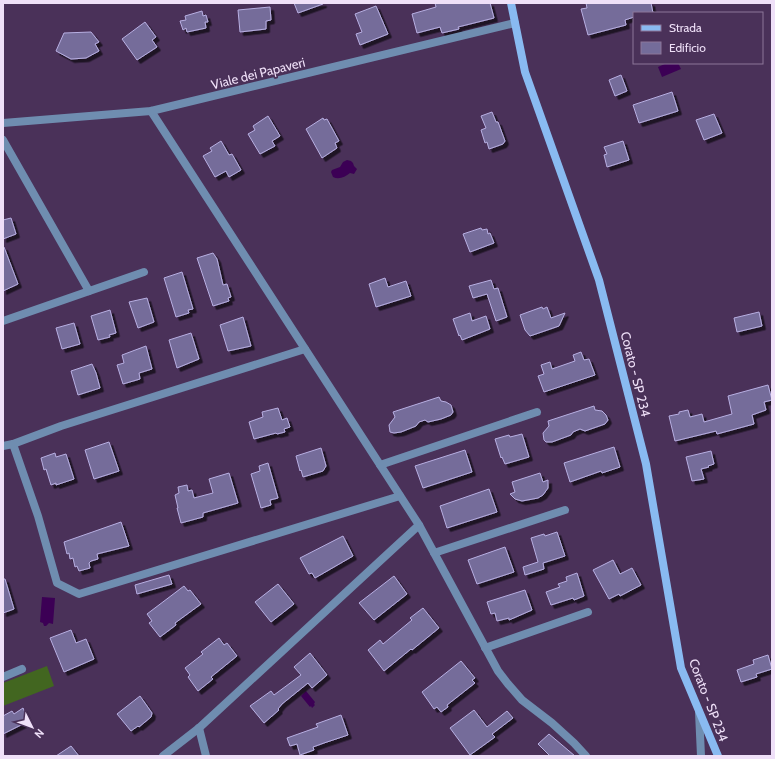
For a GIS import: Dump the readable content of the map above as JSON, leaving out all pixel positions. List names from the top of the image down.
{
  "streets": {
    "main road": ["Corato - SP 234"],
    "street": ["Viale dei Papaveri"]
  },
  "crossings": [
    ["Viale dei Papaveri", "Corato - SP 234"]
  ],
  "legend": ["Strada", "Edificio"],
  "north": "bottom right"
}
